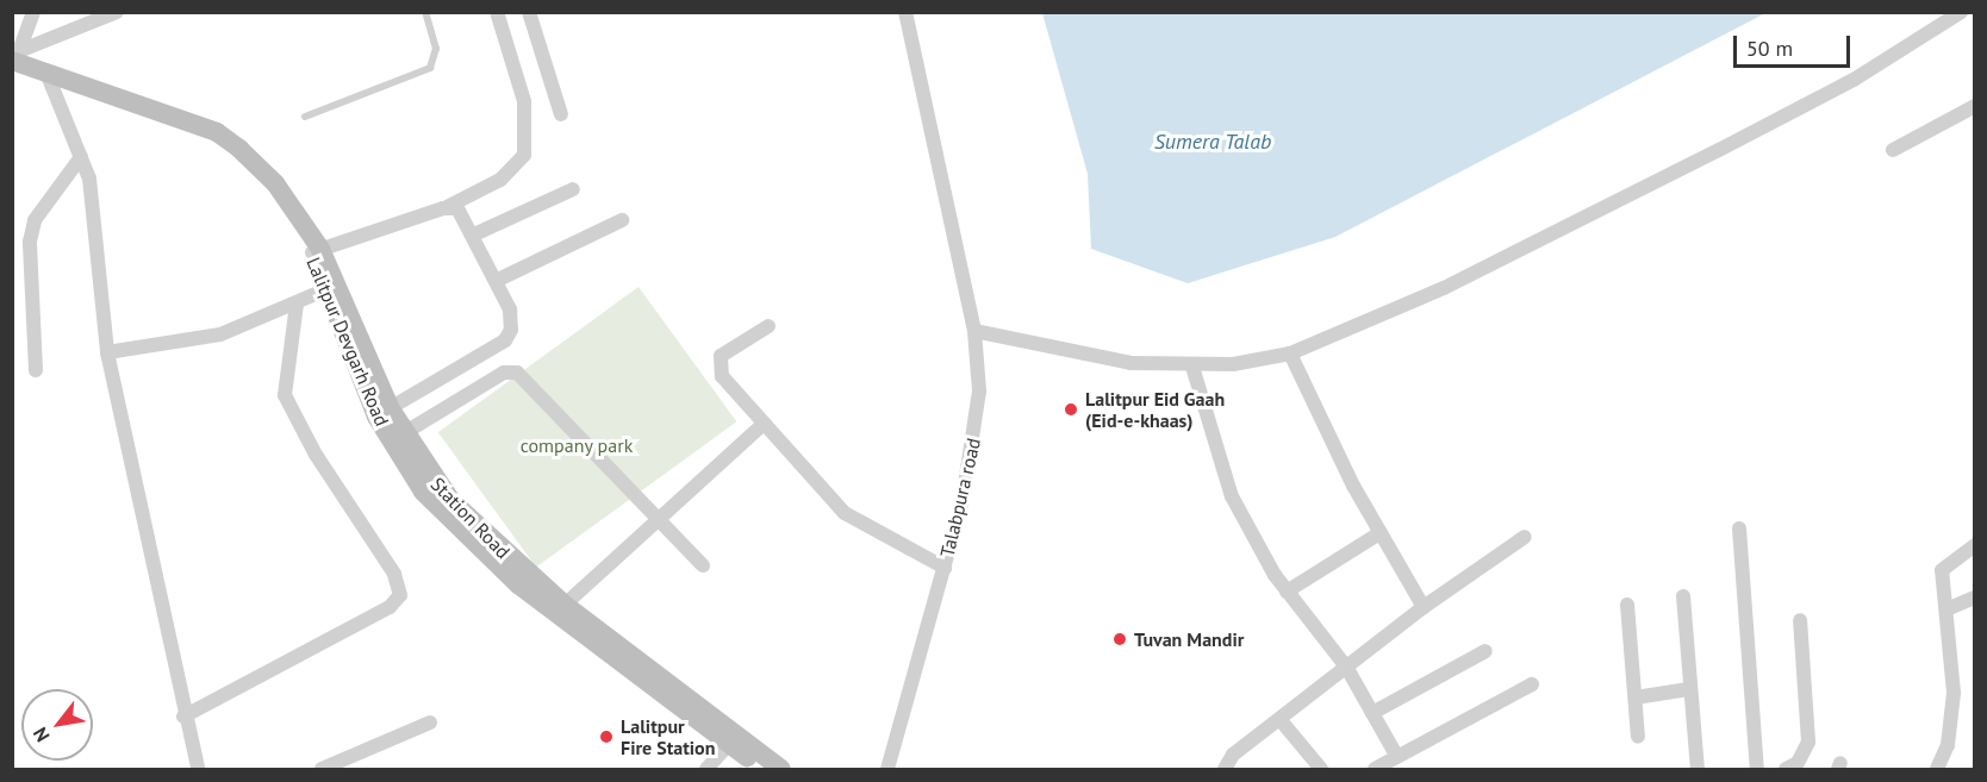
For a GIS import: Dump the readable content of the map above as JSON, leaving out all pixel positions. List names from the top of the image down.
{
  "streets": {
    "main road": ["Lalitpur Devgarh Road", "Station Road"],
    "street": ["Talabpura road"]
  },
  "crossings": [
    ["Lalitpur Devgarh Road", "Station Road"]
  ],
  "water": ["Sumera Talab"],
  "parks": ["company park"],
  "places": ["Lalitpur Eid Gaah (Eid-e-khaas)", "Tuvan Mandir", "Lalitpur Fire Station"],
  "scale_bar": "50 m",
  "north": "bottom left"
}
